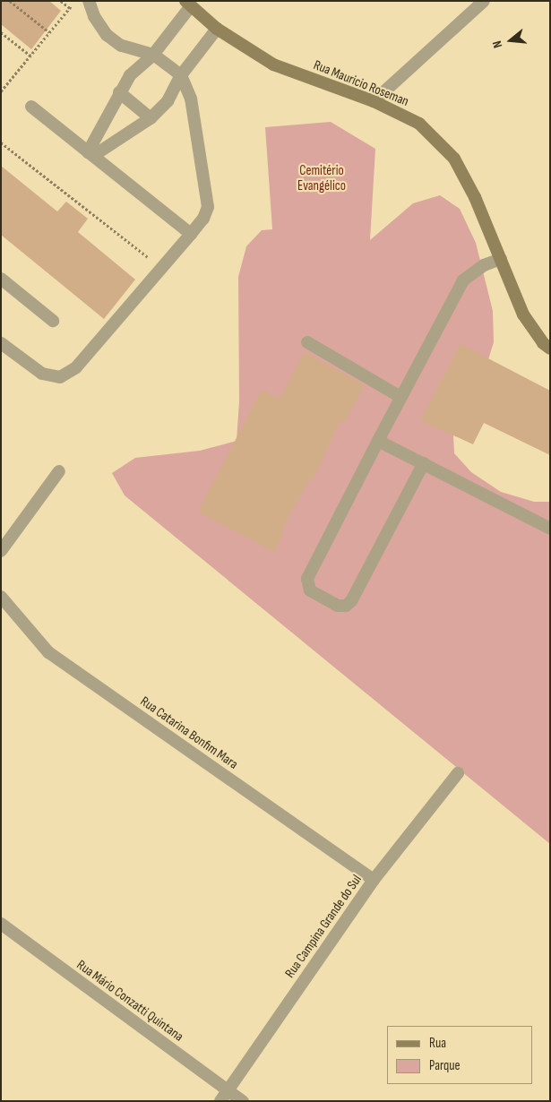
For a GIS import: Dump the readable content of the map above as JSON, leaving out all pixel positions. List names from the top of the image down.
{
  "streets": {
    "main road": ["Rua Mauricio Roseman"],
    "street": ["Rua Catarina Bonfim Mara", "Rua Campina Grande do Sul", "Rua Mário Conzatti Quintana"]
  },
  "crossings": [
    ["Rua Catarina Bonfim Mara", "Rua Campina Grande do Sul"],
    ["Rua Campina Grande do Sul", "Rua Mário Conzatti Quintana"]
  ],
  "parks": ["Cemitério Evangélico"],
  "legend": ["Rua", "Parque"],
  "north": "left"
}
